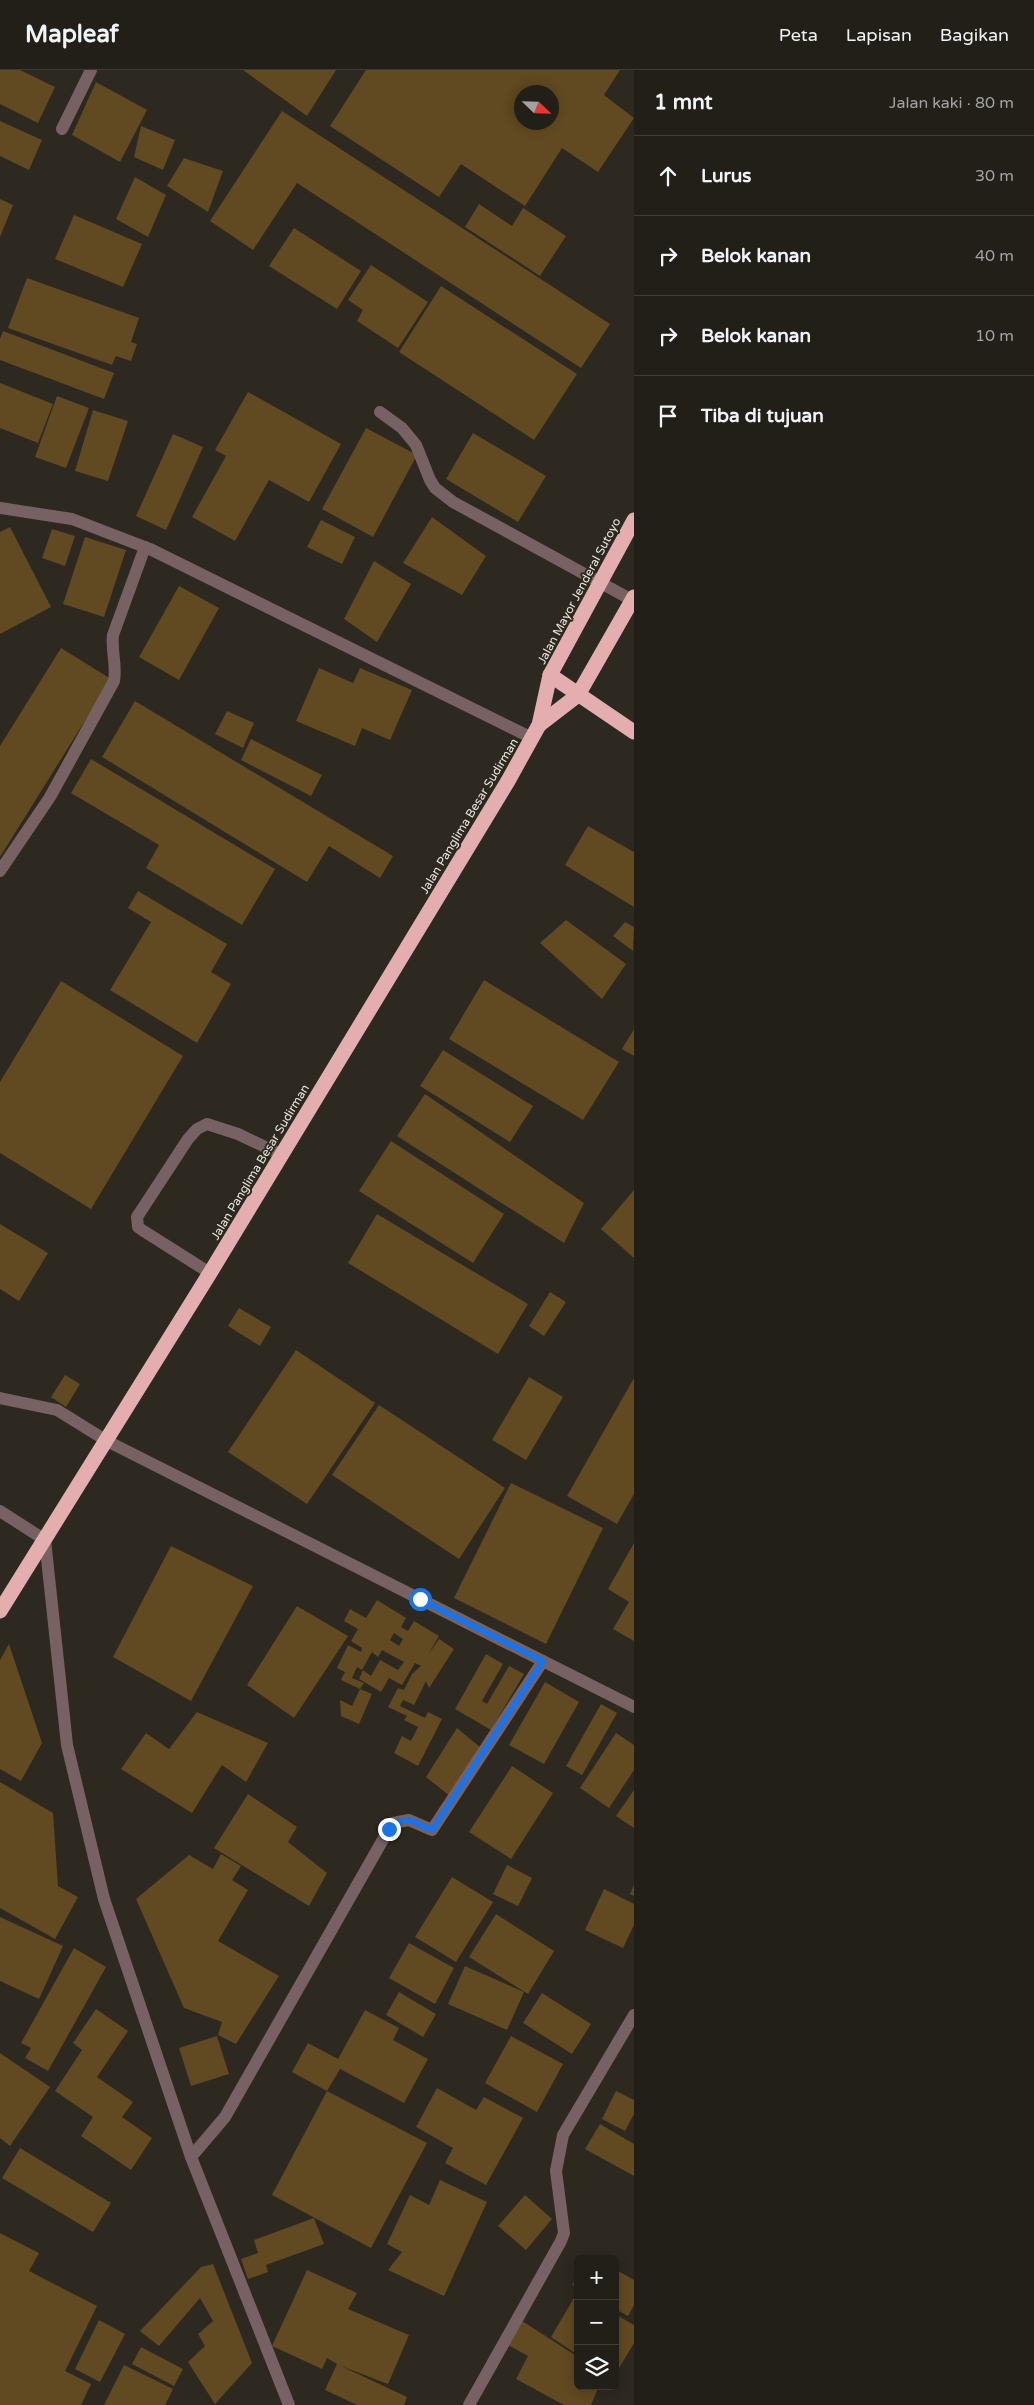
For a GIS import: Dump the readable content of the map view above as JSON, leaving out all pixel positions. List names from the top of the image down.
{
  "streets": {
    "highway": ["Jalan Mayor Jenderal Sutoyo", "Jalan Panglima Besar Sudirman"]
  },
  "crossings": [
    ["Jalan Mayor Jenderal Sutoyo", "Jalan Panglima Besar Sudirman"]
  ],
  "north": "bottom right",
  "page": {
    "header": "Mapleaf",
    "nav": ["Peta", "Lapisan", "Bagikan"],
    "heading": ["1 mnt", "Jalan kaki · 80 m"],
    "list": [
      ["Lurus", "30 m"],
      ["Belok kanan", "40 m"],
      ["Belok kanan", "10 m"],
      "Tiba di tujuan"
    ],
    "map_buttons": ["+", "−"]
  }
}
